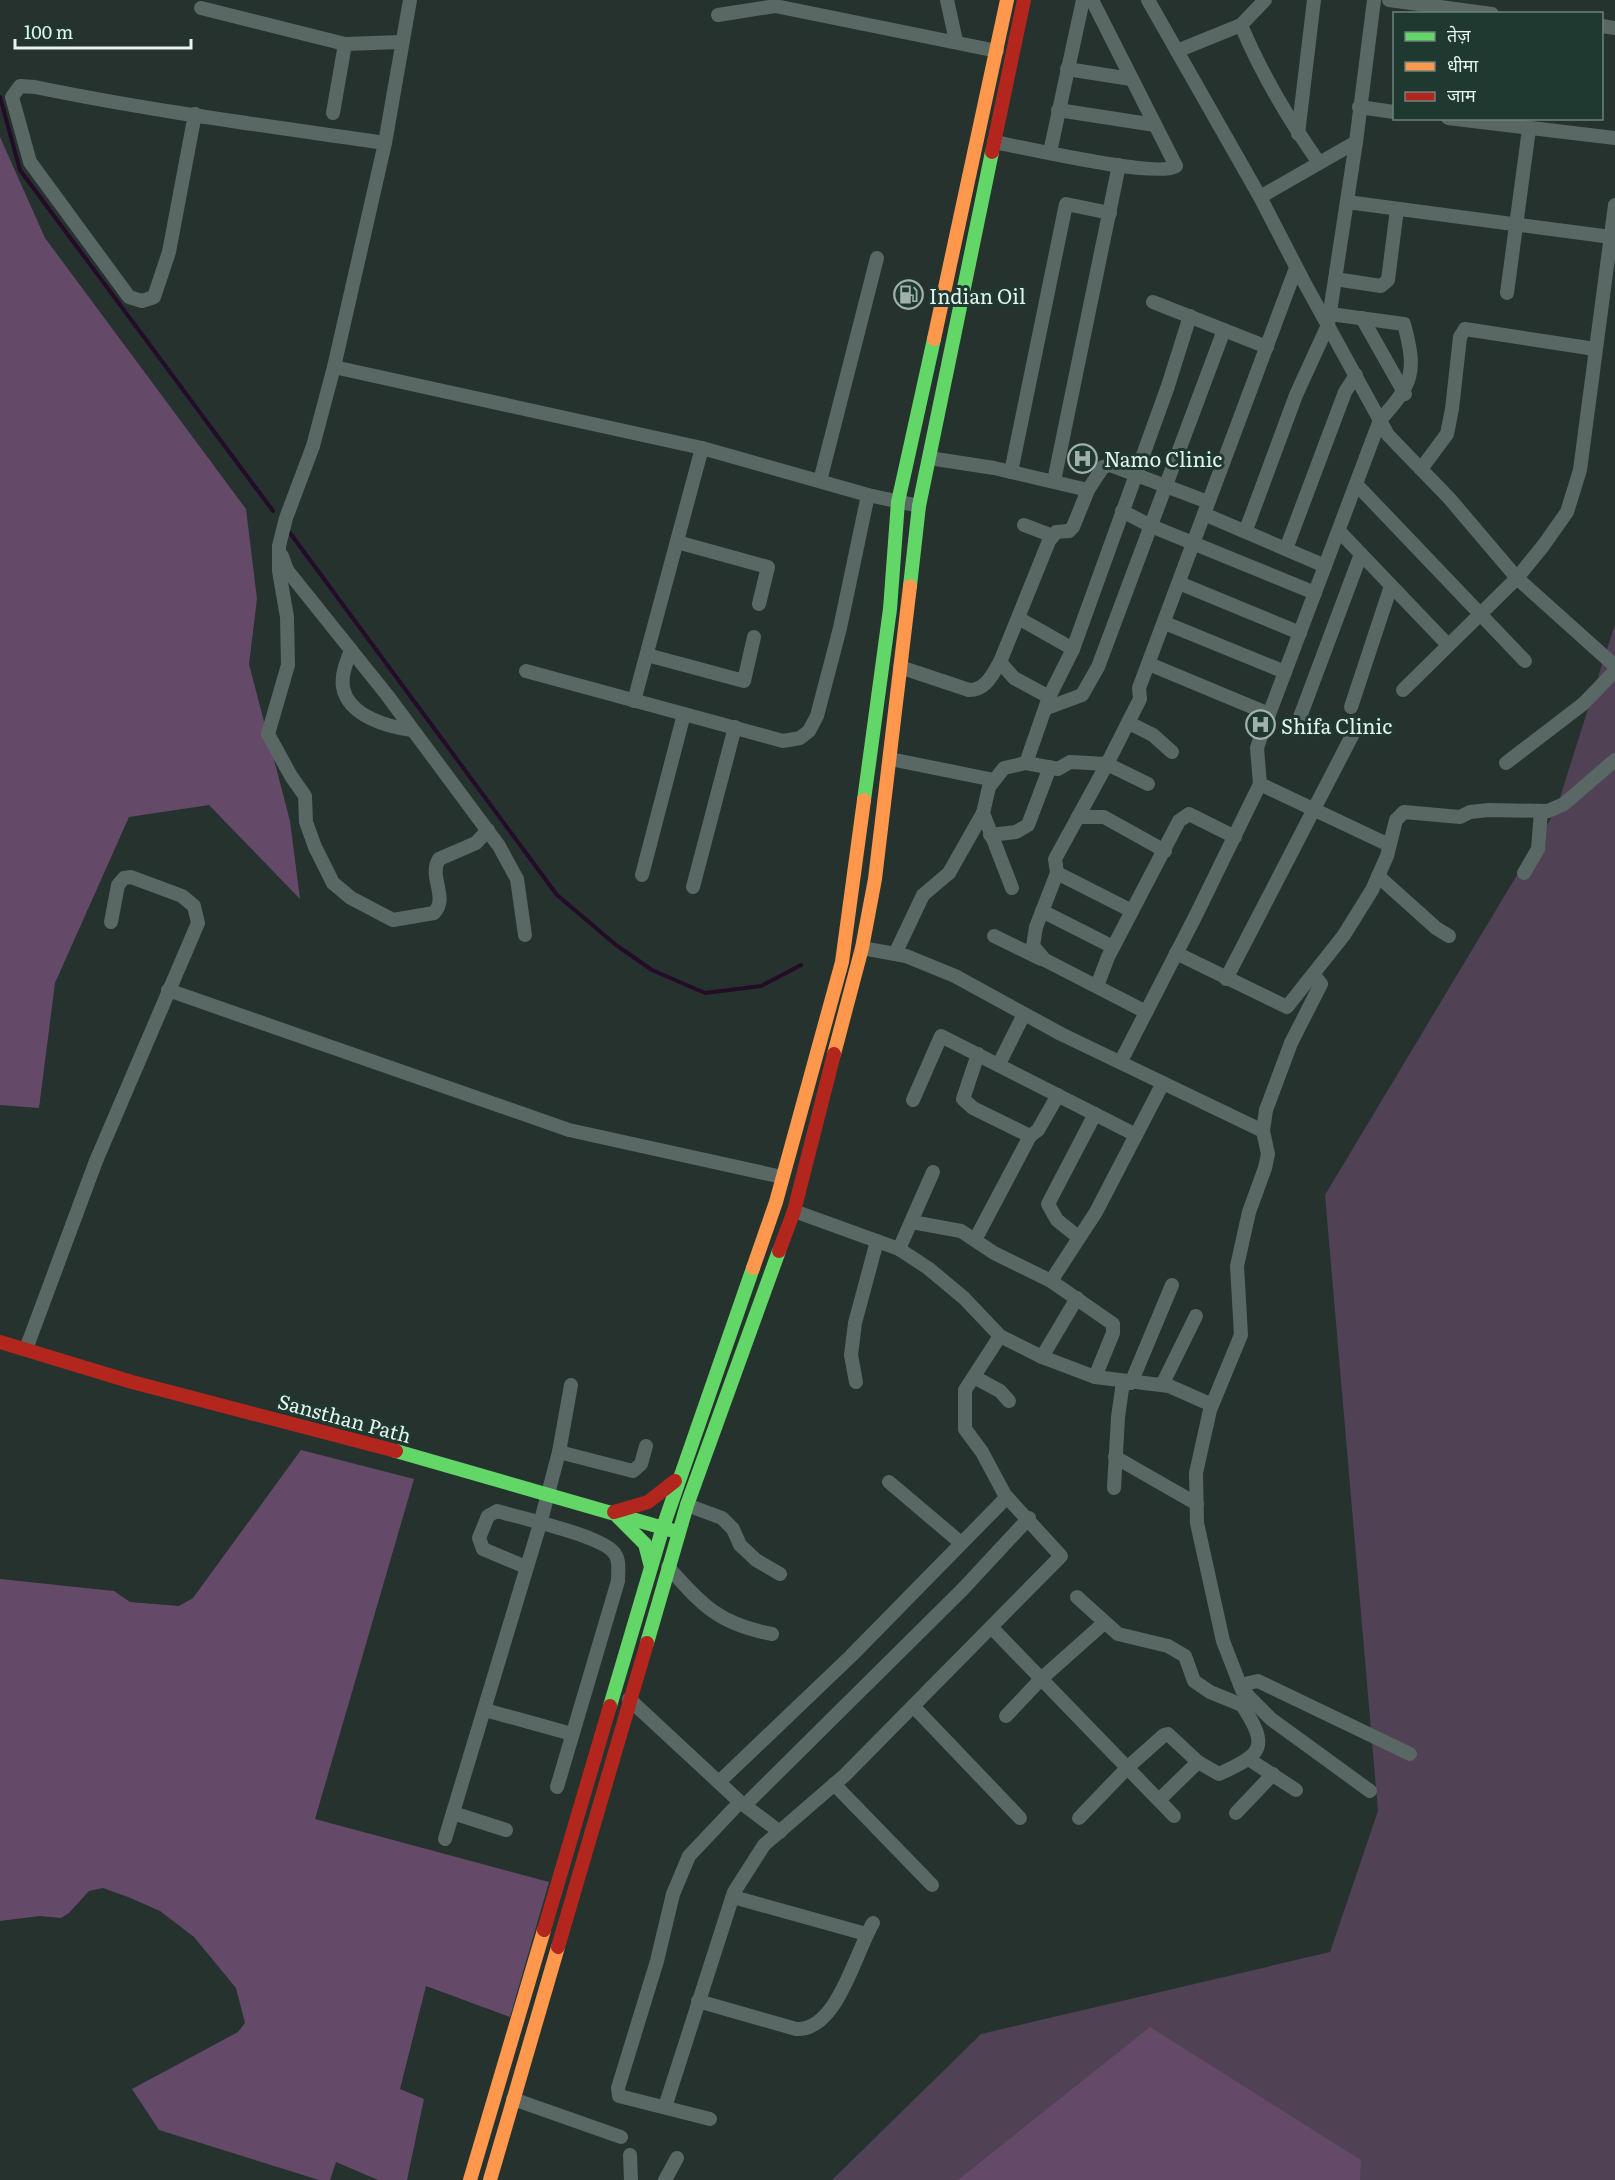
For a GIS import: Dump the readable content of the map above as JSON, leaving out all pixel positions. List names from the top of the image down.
{
  "streets": {
    "main road": ["Sansthan Path"]
  },
  "places": {
    "fuel station": ["Indian Oil"],
    "hospital": ["Namo Clinic", "Shifa Clinic"]
  },
  "legend": ["तेज़", "धीमा", "जाम"],
  "scale_bar": "100 m"
}
